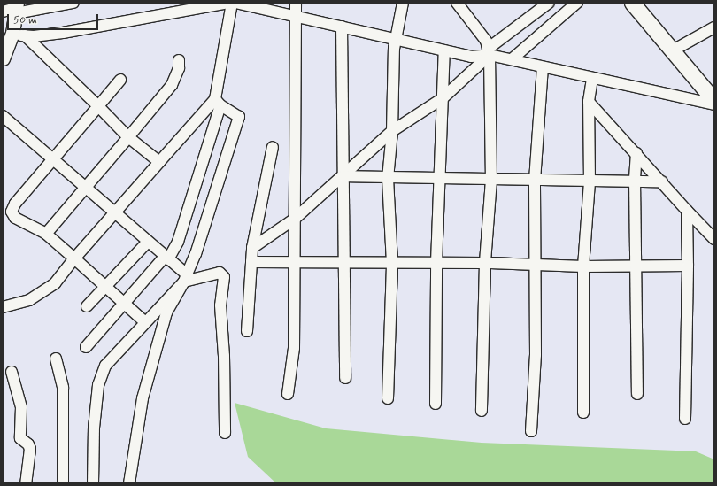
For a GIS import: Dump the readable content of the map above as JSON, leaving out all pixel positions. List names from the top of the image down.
{
  "scale_bar": "50 m"
}
